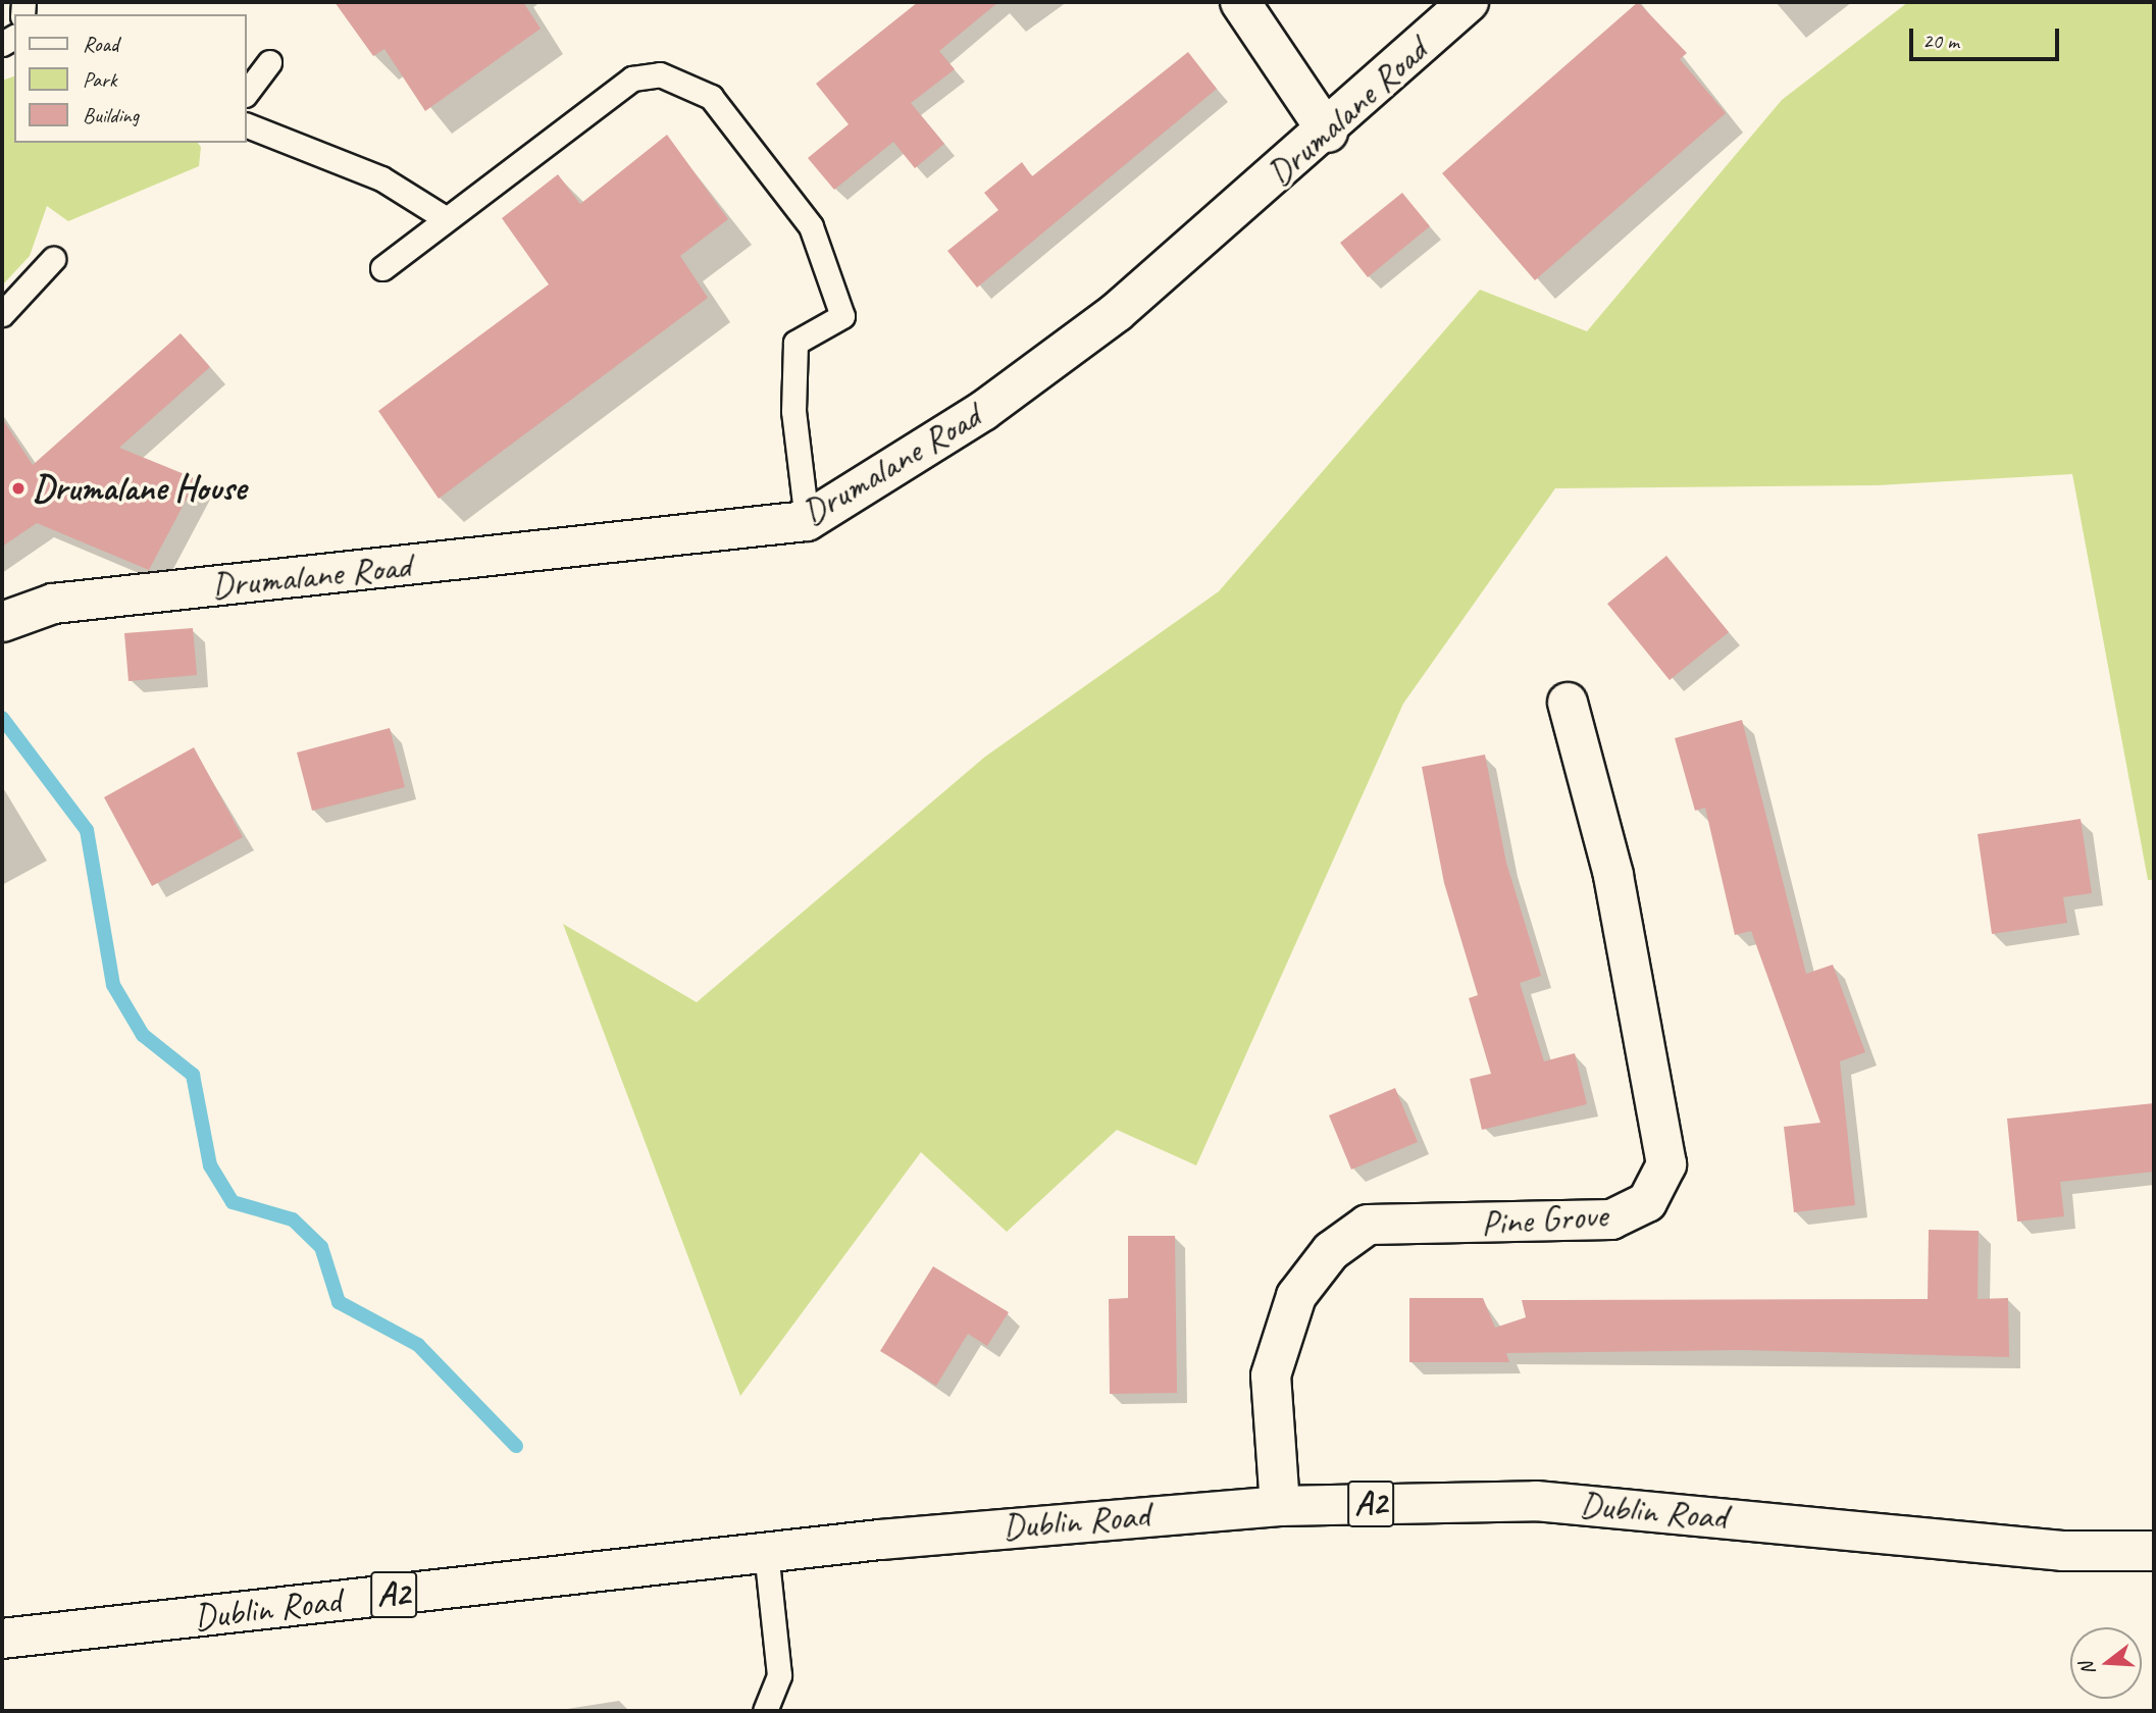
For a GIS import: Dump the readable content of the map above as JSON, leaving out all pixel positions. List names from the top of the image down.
{
  "streets": {
    "main road": [
      "Drumalane Road",
      "Pine Grove",
      "A2",
      "Dublin Road"
    ]
  },
  "crossings": [
    ["Pine Grove", "Dublin Road"]
  ],
  "places": ["Drumalane House"],
  "legend": ["Road", "Park", "Building"],
  "scale_bar": "20 m",
  "north": "left"
}
